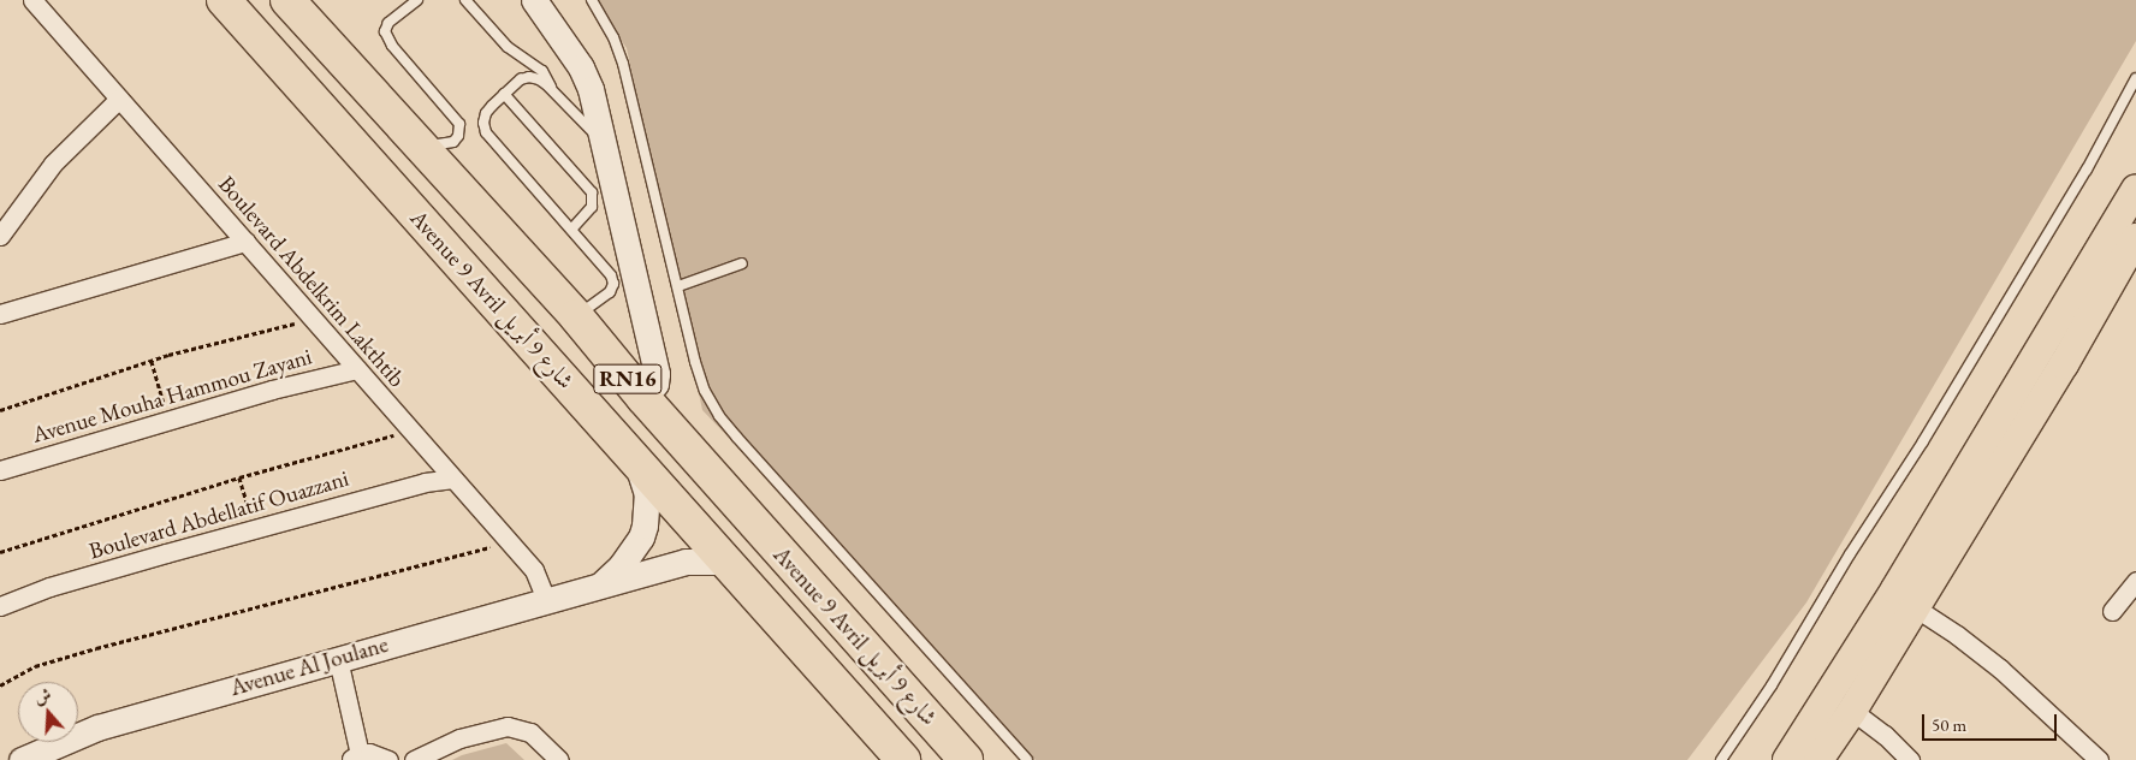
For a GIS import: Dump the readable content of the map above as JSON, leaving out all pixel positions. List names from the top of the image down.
{
  "streets": {
    "highway": ["Avenue 9 Avril شارع 9 أبريل", "RN16"],
    "street": [
      "Boulevard Abdelkrim Lakthtib",
      "Avenue Mouha Hammou Zayani",
      "Boulevard Abdellatif Ouazzani",
      "Avenue Al Joulane"
    ]
  },
  "crossings": [
    ["Boulevard Abdelkrim Lakthtib", "Avenue Mouha Hammou Zayani"],
    ["Boulevard Abdelkrim Lakthtib", "Boulevard Abdellatif Ouazzani"],
    ["Boulevard Abdelkrim Lakthtib", "Avenue Al Joulane"],
    ["Avenue 9 Avril شارع 9 أبريل", "Avenue Al Joulane"]
  ],
  "scale_bar": "50 m",
  "north": "top"
}
